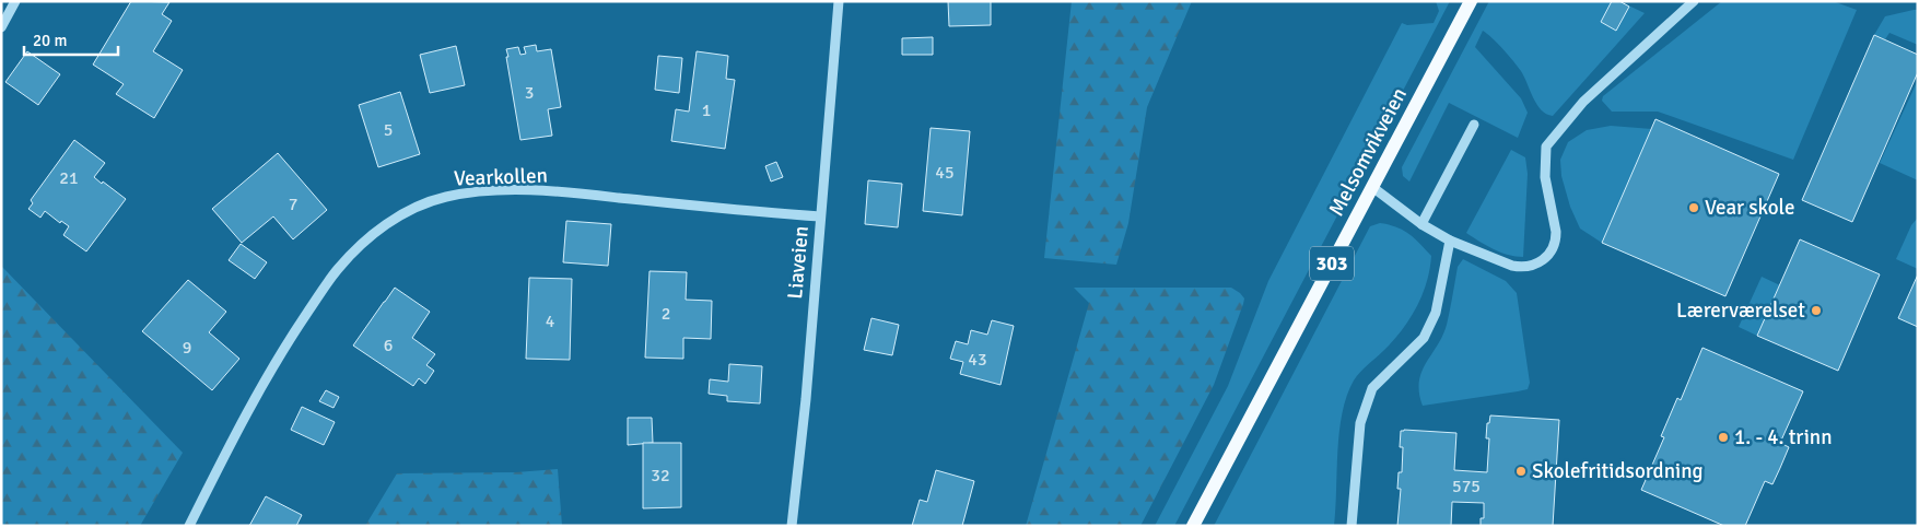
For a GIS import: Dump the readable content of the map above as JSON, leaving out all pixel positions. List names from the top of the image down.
{
  "streets": {
    "main road": ["Melsomvikveien", "303"],
    "street": ["Vearkollen", "Liaveien"]
  },
  "crossings": [
    ["Vearkollen", "Liaveien"]
  ],
  "places": [
    "Vear skole",
    "Lærerværelset",
    "1. - 4. trinn",
    "Skolefritidsordning"
  ],
  "house_numbers": [
    "3",
    "1",
    "5",
    "45",
    "21",
    "7",
    "2",
    "4",
    "6",
    "9",
    "43",
    "32",
    "575"
  ],
  "scale_bar": "20 m"
}
